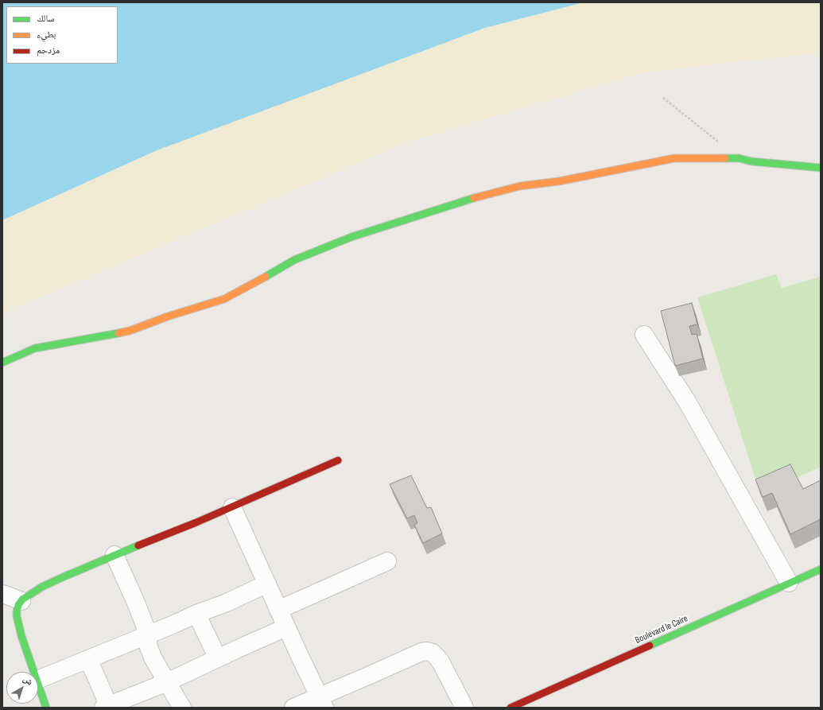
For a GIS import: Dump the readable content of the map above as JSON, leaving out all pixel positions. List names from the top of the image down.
{
  "streets": {
    "street": ["Boulevard le Caire"]
  },
  "legend": ["سالك", "بطيء", "مزدحم"],
  "north": "top right"
}
